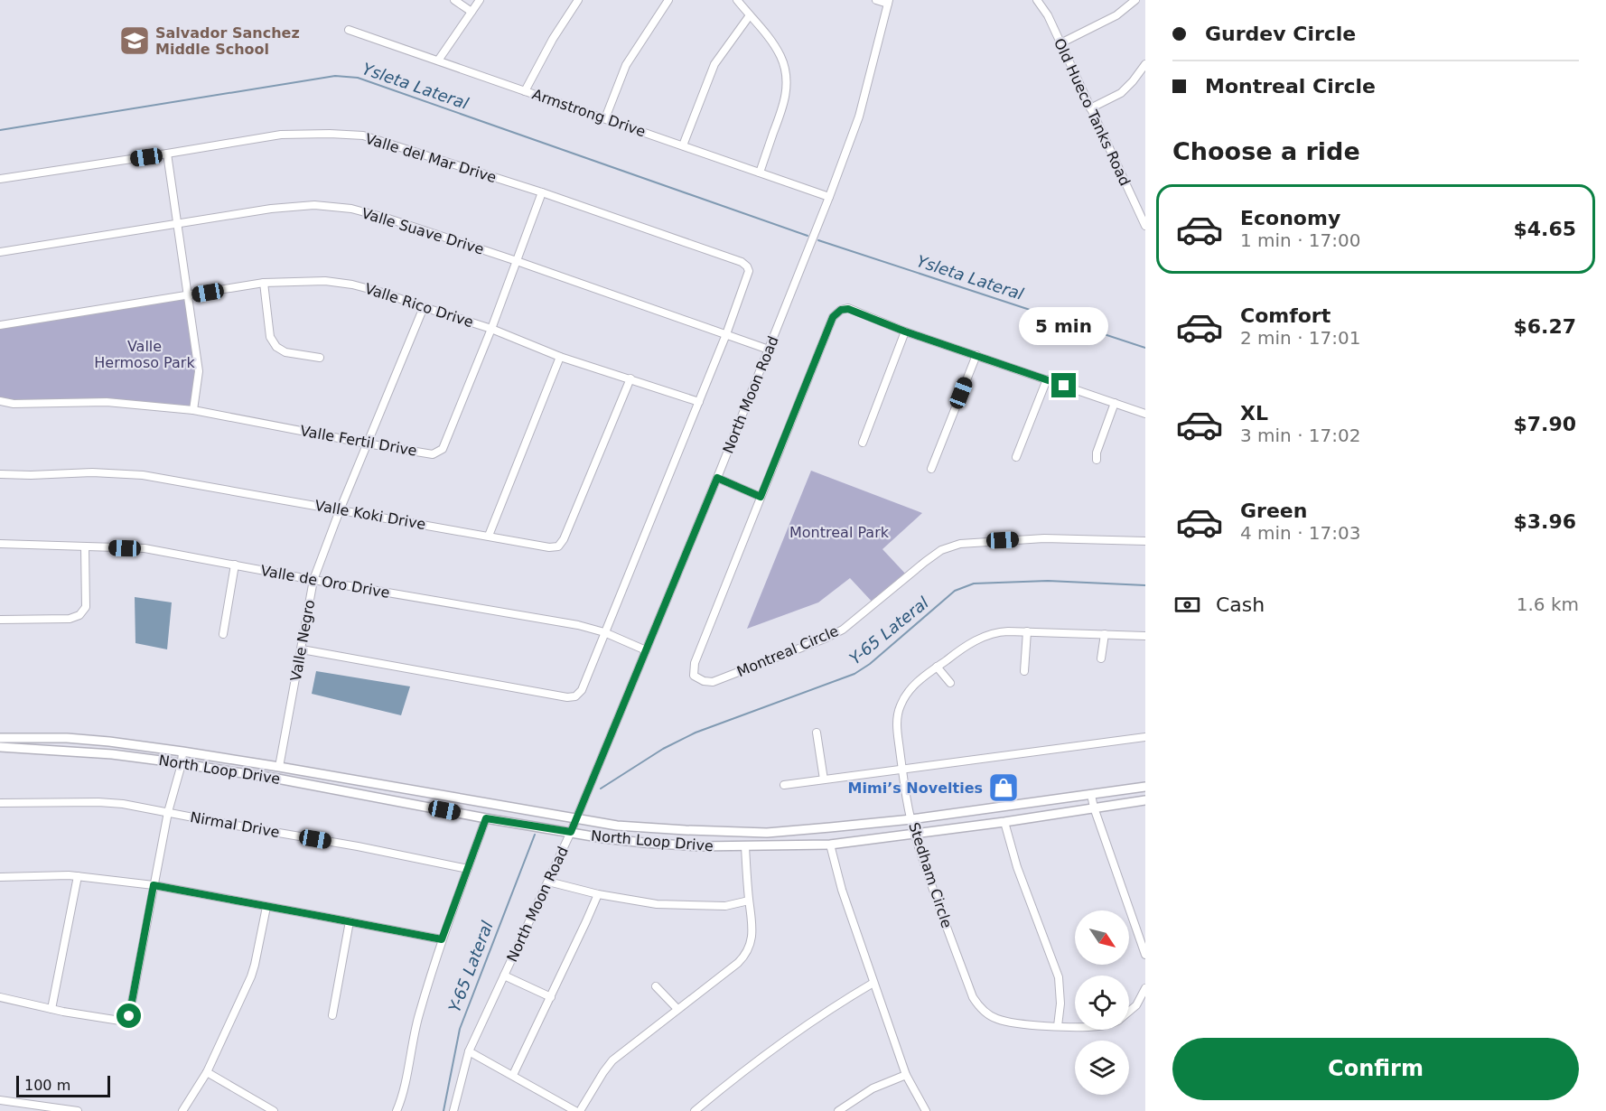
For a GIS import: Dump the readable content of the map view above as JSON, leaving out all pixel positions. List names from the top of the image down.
{
  "streets": {
    "main road": ["North Loop Drive"],
    "street": [
      "Old Hueco Tanks Road",
      "Armstrong Drive",
      "Valle del Mar Drive",
      "Valle Suave Drive",
      "Valle Rico Drive",
      "North Moon Road",
      "Valle Fertil Drive",
      "Valle Koki Drive",
      "Valle de Oro Drive",
      "Valle Negro",
      "Montreal Circle",
      "Nirmal Drive",
      "Stedham Circle"
    ]
  },
  "crossings": [
    ["Armstrong Drive", "North Moon Road"],
    ["Valle del Mar Drive", "Valle Suave Drive"],
    ["Valle del Mar Drive", "Valle Fertil Drive"],
    ["Valle Suave Drive", "North Moon Road"],
    ["Valle Suave Drive", "Valle Fertil Drive"],
    ["Valle Rico Drive", "Valle Fertil Drive"],
    ["Valle Rico Drive", "Valle Koki Drive"],
    ["Valle Rico Drive", "Valle Negro"],
    ["North Moon Road", "Valle de Oro Drive"],
    ["North Moon Road", "North Loop Drive"],
    ["Valle Fertil Drive", "Valle Negro"],
    ["Valle Koki Drive", "Valle Negro"],
    ["Valle de Oro Drive", "Valle Negro"],
    ["Valle Negro", "North Loop Drive"],
    ["North Loop Drive", "Stedham Circle"]
  ],
  "water": ["Ysleta Lateral", "Y-65 Lateral"],
  "parks": ["Valle Hermoso Park", "Montreal Park"],
  "places": {
    "school or university": ["Salvador Sanchez Middle School"],
    "shop": ["Mimi’s Novelties"]
  },
  "scale_bar": "100 m",
  "north": "bottom right",
  "page": {
    "banner": ["Gurdev Circle", "Montreal Circle"],
    "heading": "Choose a ride",
    "list": [
      {
        "name": "Economy",
        "note": "1 min · 17:00",
        "value": "$4.65"
      },
      {
        "name": "Comfort",
        "note": "2 min · 17:01",
        "value": "$6.27"
      },
      {
        "name": "XL",
        "note": "3 min · 17:02",
        "value": "$7.90"
      },
      {
        "name": "Green",
        "note": "4 min · 17:03",
        "value": "$3.96"
      }
    ],
    "bubble": "5 min",
    "pay": ["Cash", "1.6 km"],
    "buttons": "Confirm",
    "scale": "100 m"
  }
}
